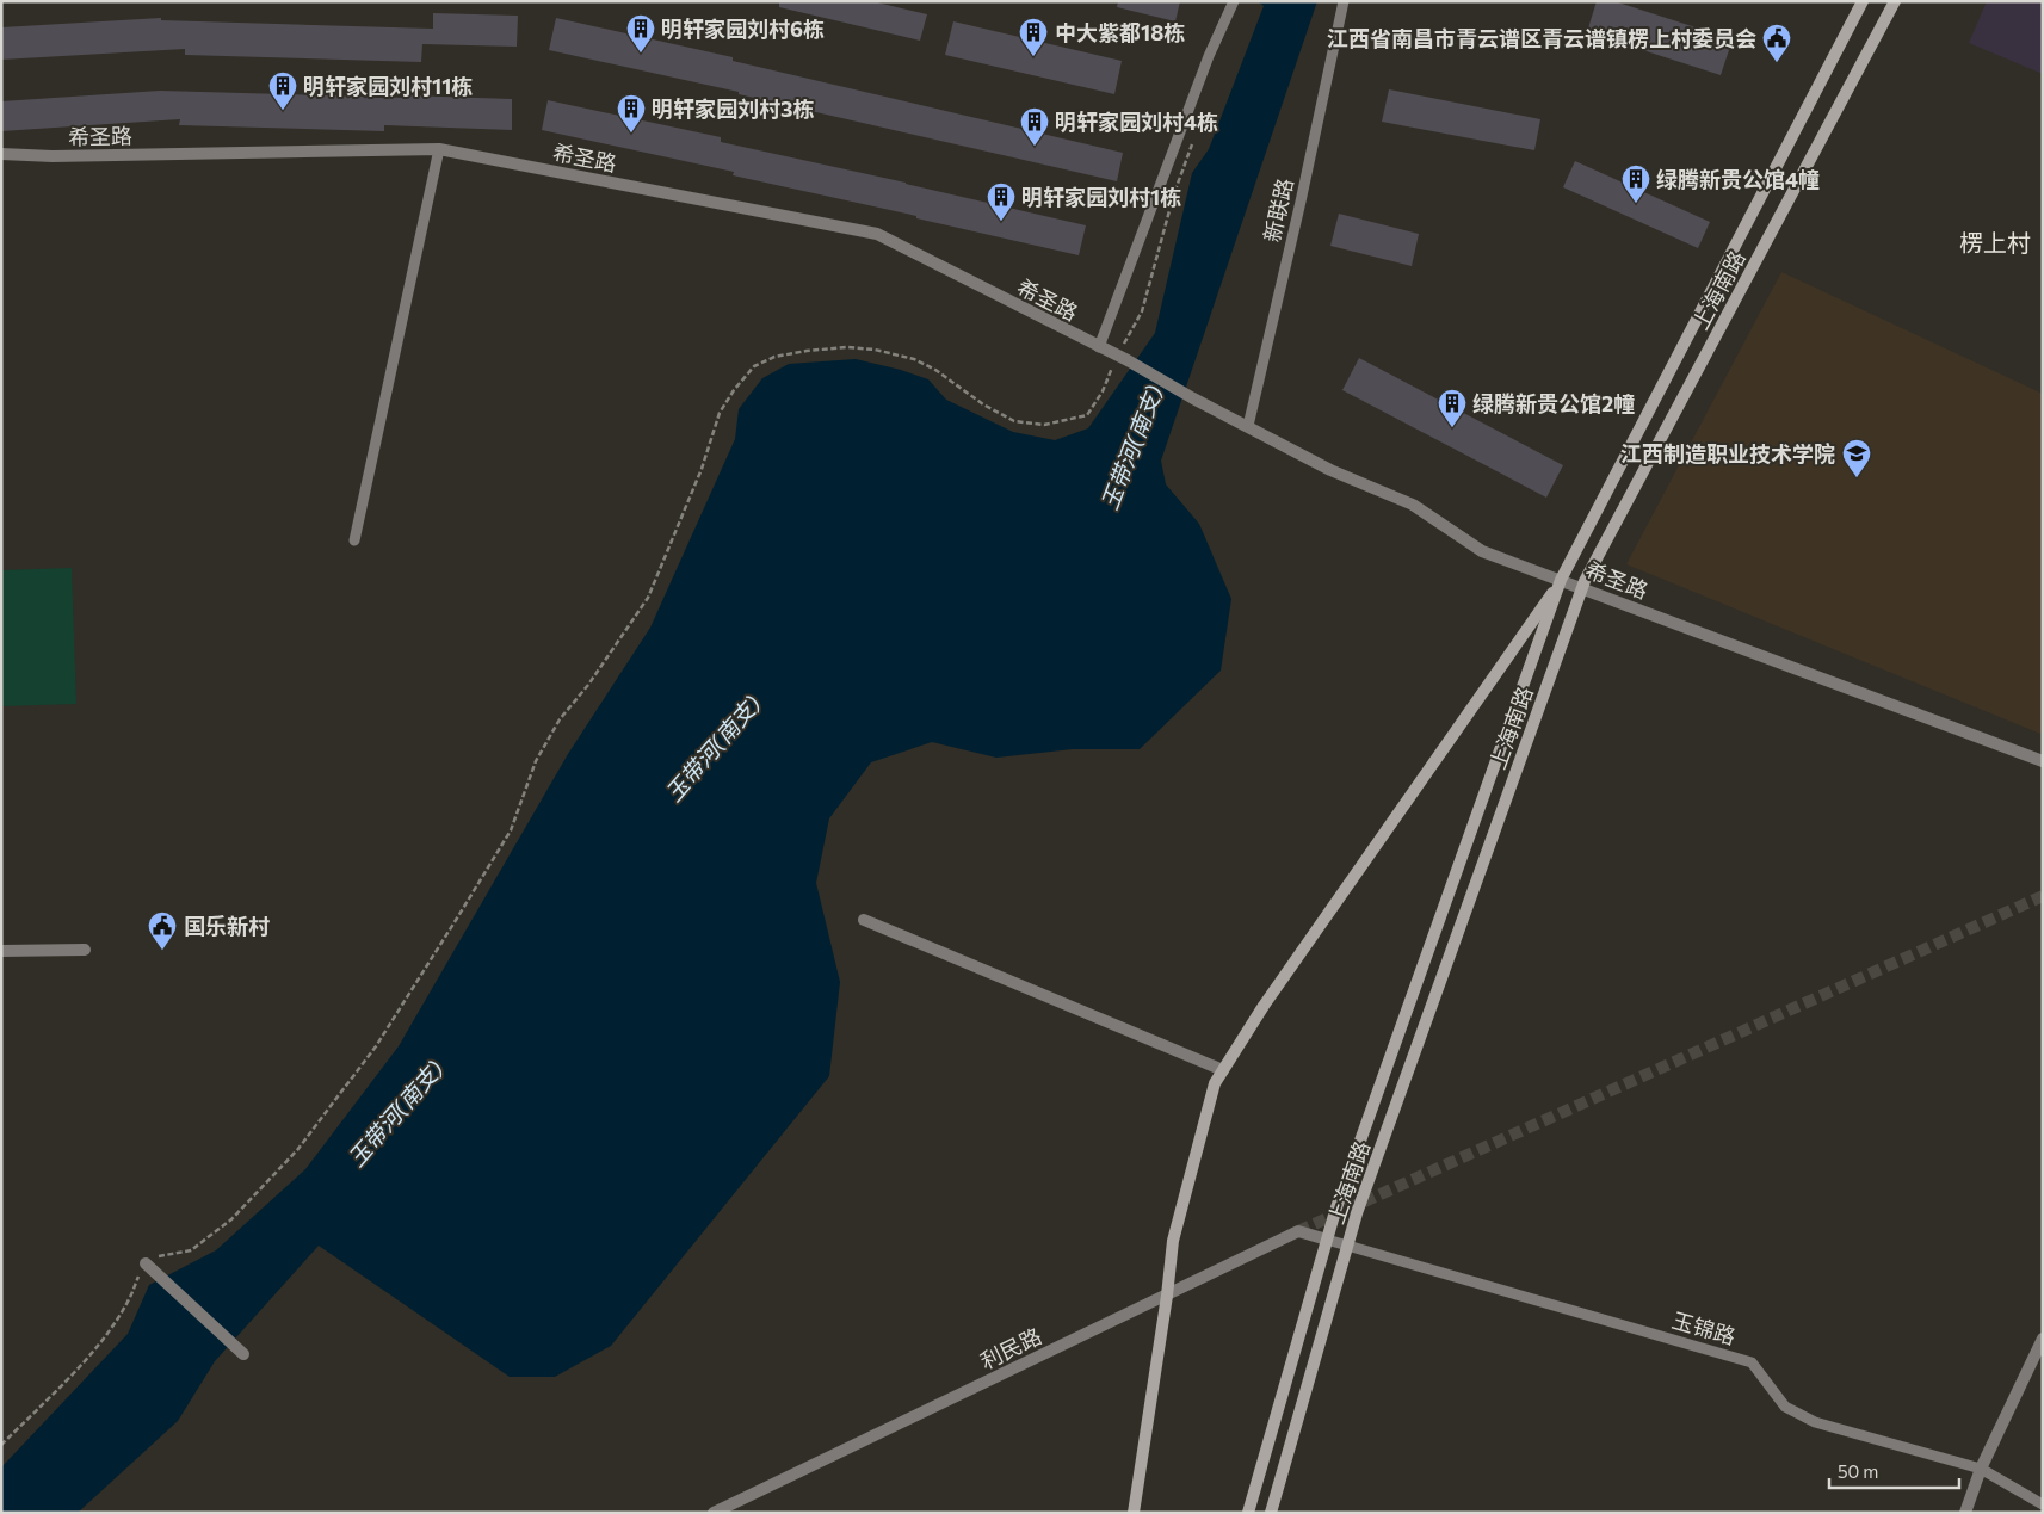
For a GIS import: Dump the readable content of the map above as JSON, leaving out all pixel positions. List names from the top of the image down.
{
  "streets": {
    "main road": ["上海南路"],
    "street": ["希圣路", "利民路"],
    "lane": ["新联路", "玉锦路"]
  },
  "crossings": [
    ["希圣路", "新联路"],
    ["希圣路", "上海南路"],
    ["上海南路", "玉锦路"],
    ["上海南路", "利民路"],
    ["玉锦路", "利民路"]
  ],
  "districts": ["楞上村"],
  "water": ["玉带河(南支)"],
  "places": {
    "building": [
      "明轩家园刘村6栋",
      "中大紫都18栋",
      "明轩家园刘村11栋",
      "明轩家园刘村3栋",
      "明轩家园刘村4栋",
      "绿腾新贵公馆4幢",
      "明轩家园刘村1栋",
      "绿腾新贵公馆2幢"
    ],
    "public building": ["江西省南昌市青云谱区青云谱镇楞上村委员会", "国乐新村"],
    "school or university": ["江西制造职业技术学院"]
  },
  "scale_bar": "50 m"
}
